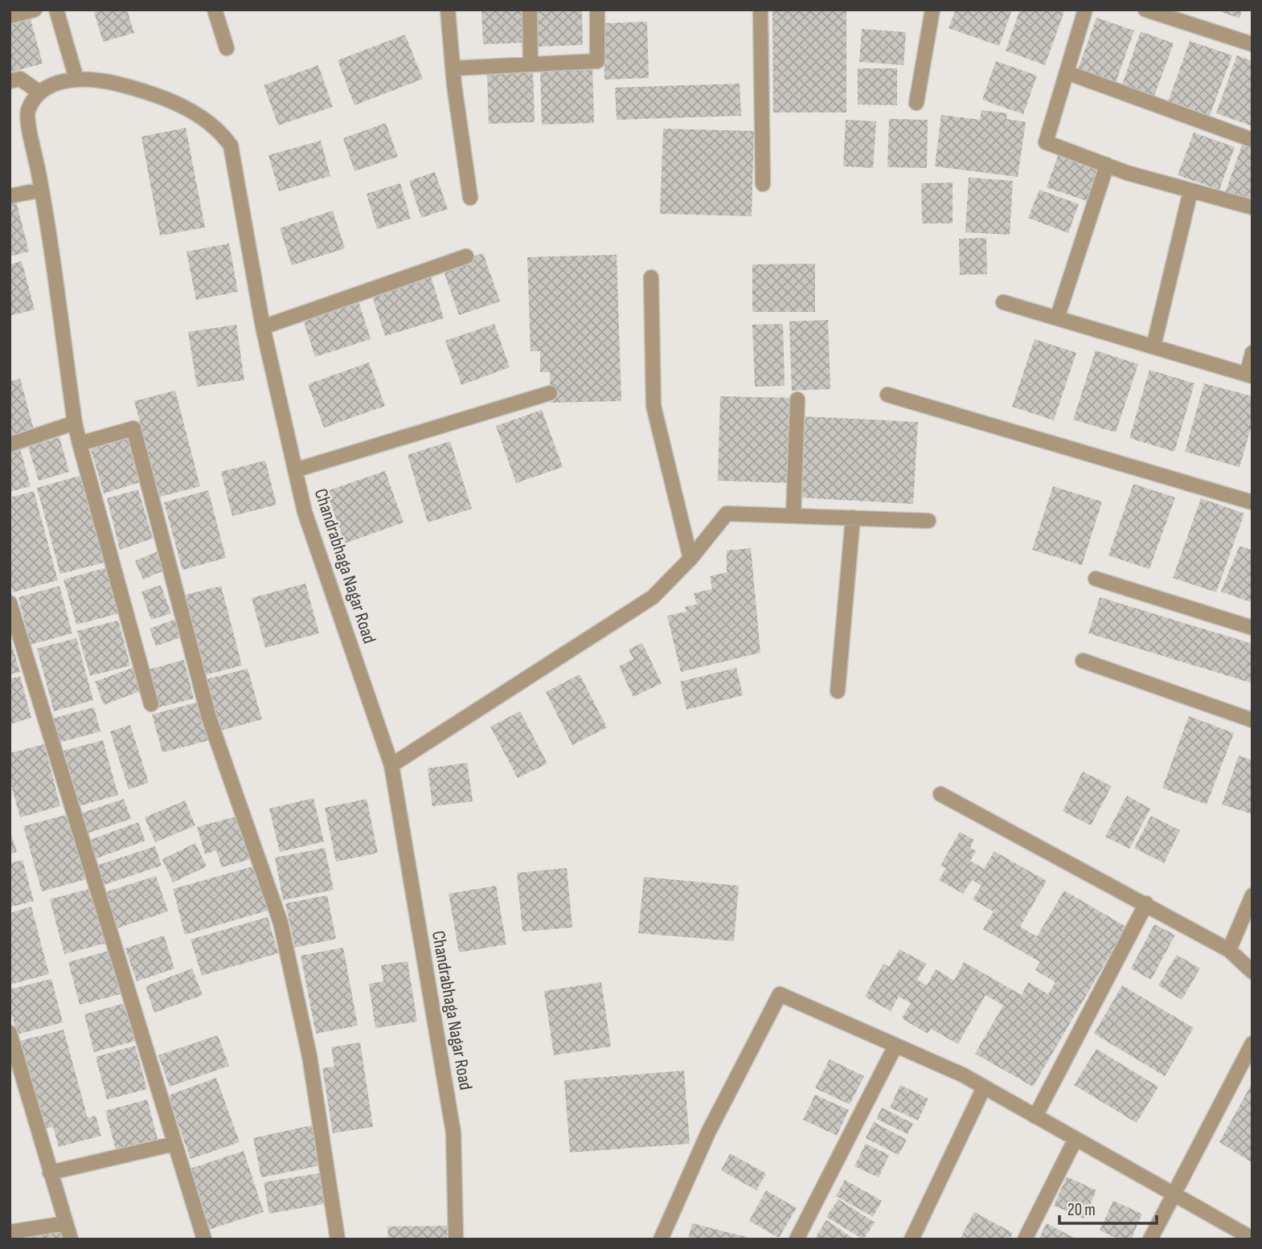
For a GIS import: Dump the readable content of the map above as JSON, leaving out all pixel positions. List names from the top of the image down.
{
  "streets": {
    "street": ["Chandrabhaga Nagar Road"]
  },
  "scale_bar": "20 m"
}
